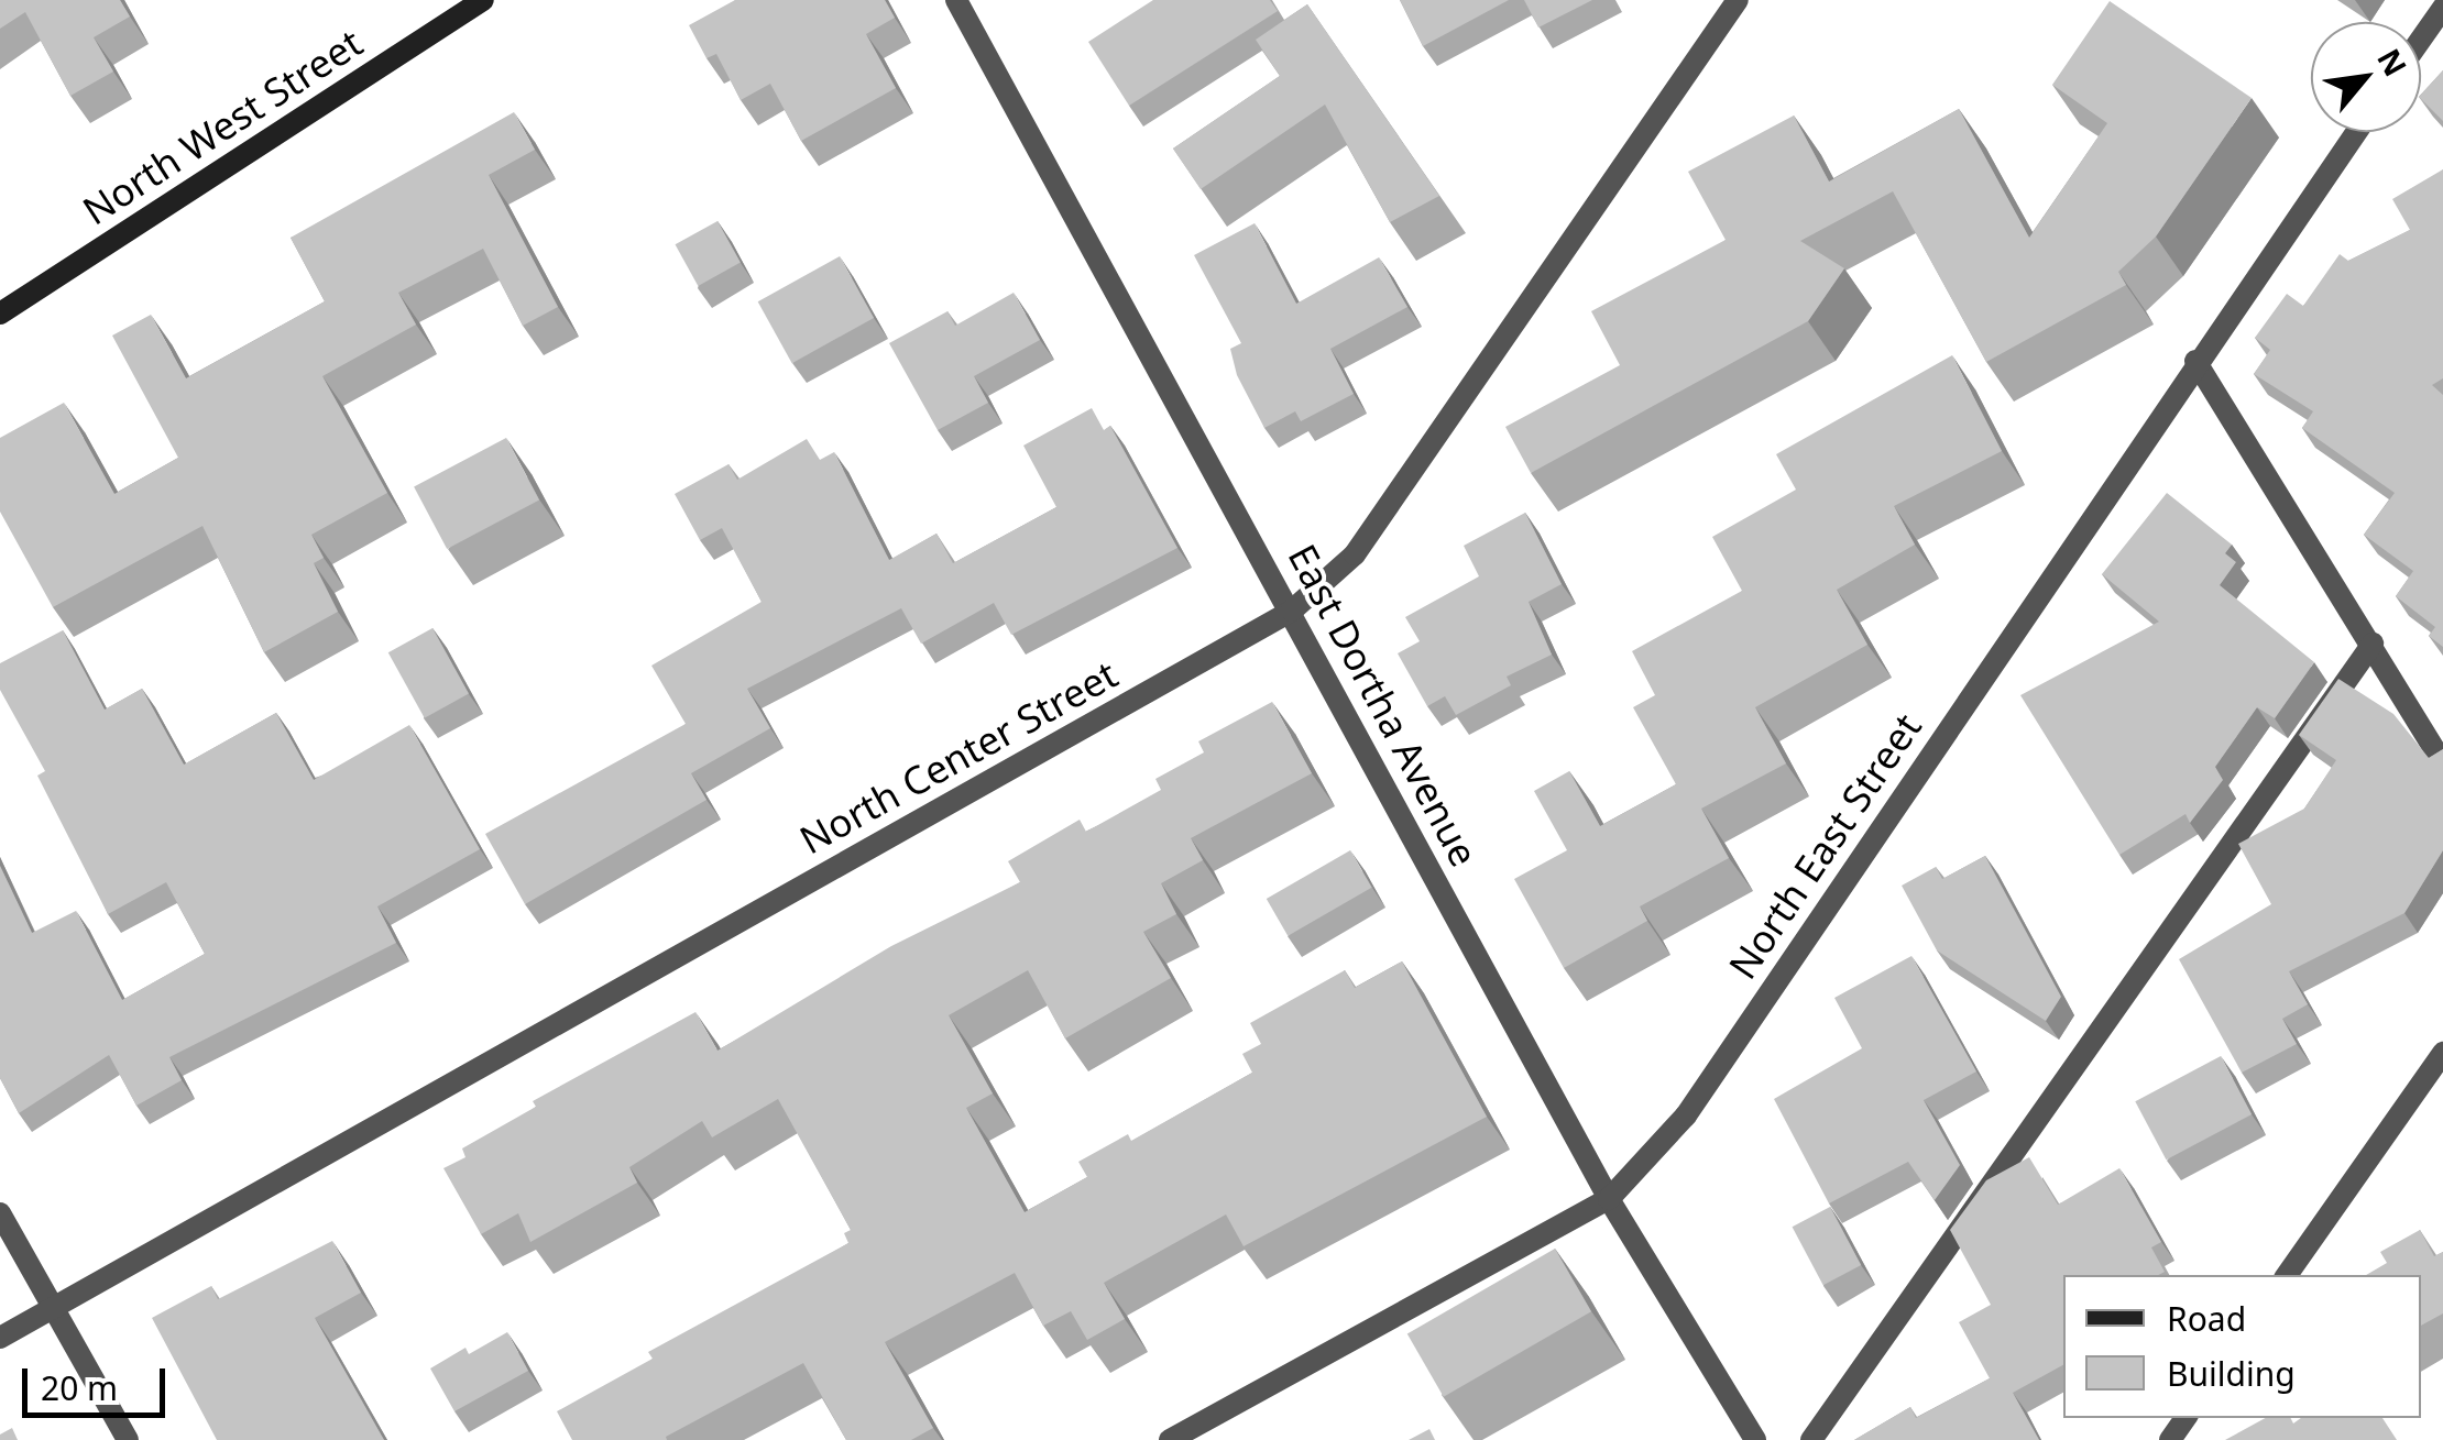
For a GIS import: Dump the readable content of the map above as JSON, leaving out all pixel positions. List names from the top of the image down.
{
  "streets": {
    "street": [
      "North West Street",
      "East Dortha Avenue",
      "North Center Street",
      "North East Street"
    ]
  },
  "crossings": [
    ["East Dortha Avenue", "North Center Street"],
    ["East Dortha Avenue", "North East Street"]
  ],
  "legend": ["Road", "Building"],
  "scale_bar": "20 m",
  "north": "top right"
}
